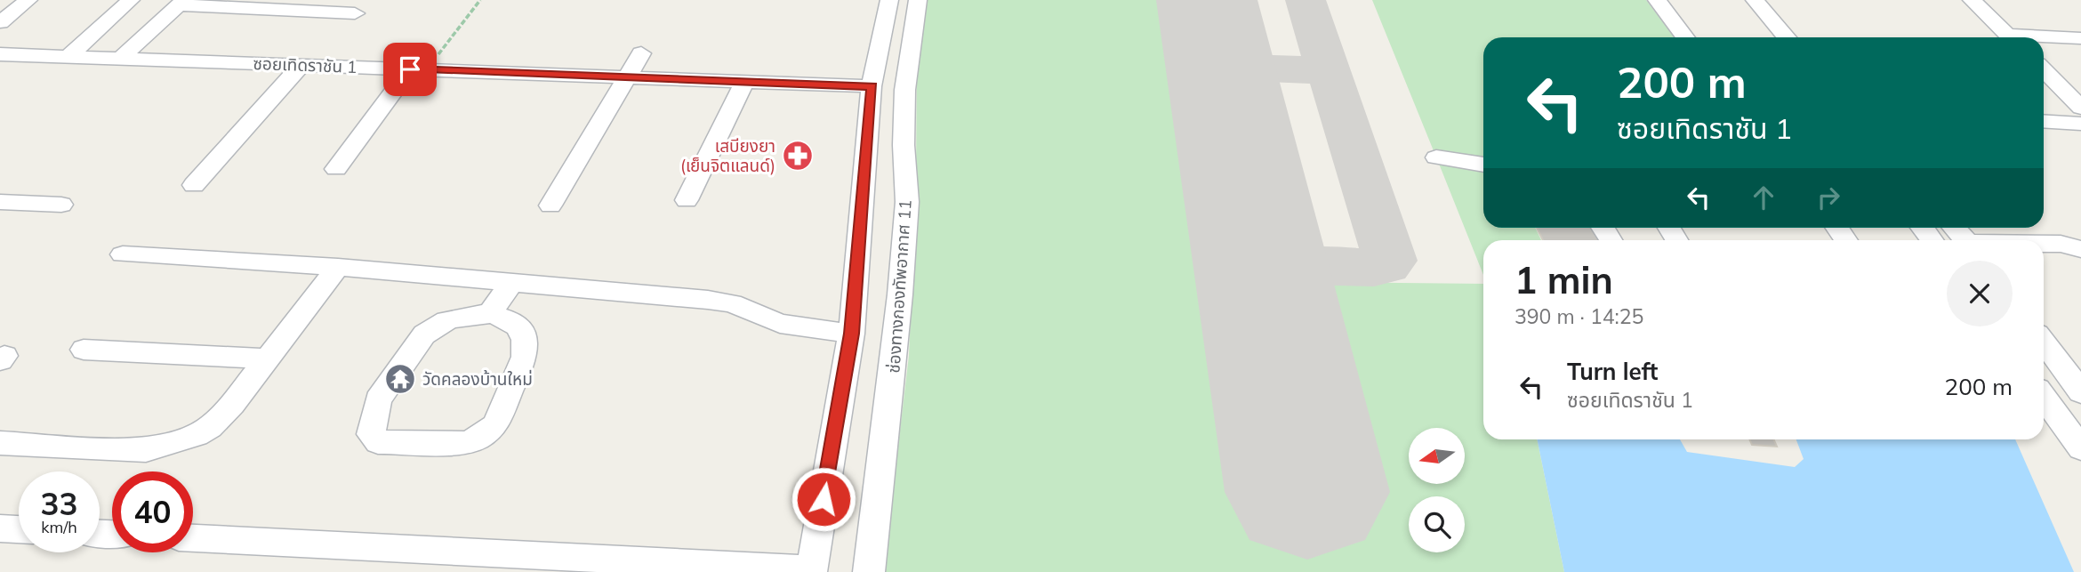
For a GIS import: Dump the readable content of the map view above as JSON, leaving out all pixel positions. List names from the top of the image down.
{
  "streets": {
    "street": ["ซอยเทิดราชัน 1", "ช่องทางกองทัพอากาศ 11"]
  },
  "places": {
    "pharmacy": ["เสบียงยา (เย็นจิตแลนด์)"],
    "temple": ["วัดคลองบ้านใหม่"]
  },
  "north": "left",
  "page": {
    "turn": ["200 m", "ซอยเทิดราชัน 1"],
    "heading": ["1 min", "390 m · 14:25"],
    "list": [
      {
        "name": "Turn left",
        "note": "ซอยเทิดราชัน 1",
        "value": "200 m"
      }
    ],
    "speed": "33 km/h",
    "limit": "40"
  }
}
